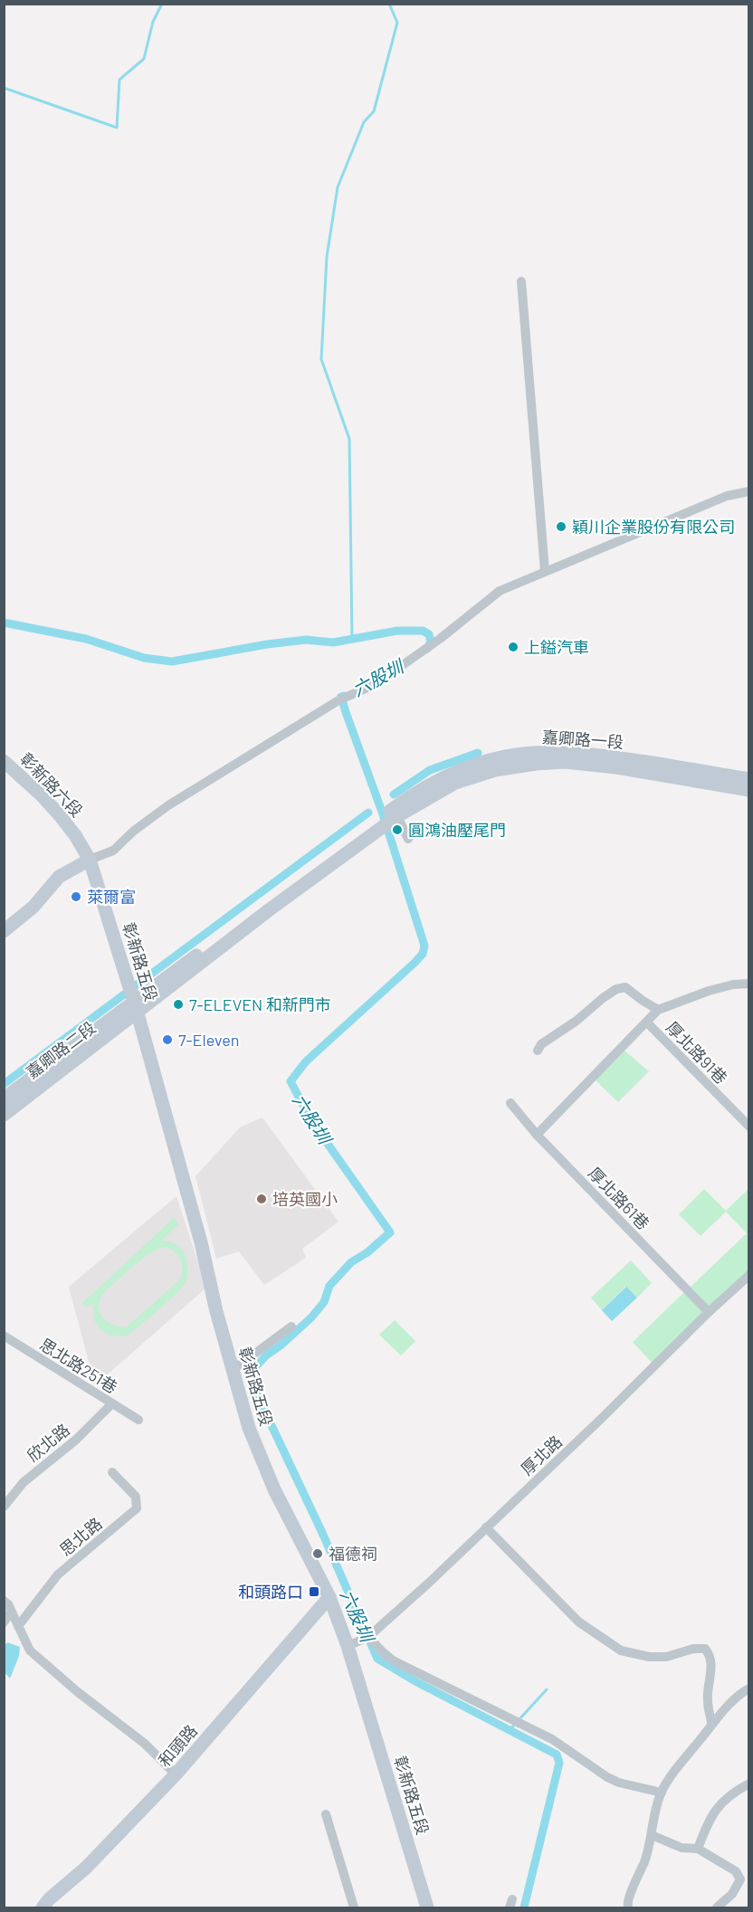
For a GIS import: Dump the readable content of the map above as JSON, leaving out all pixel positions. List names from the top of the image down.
{
  "streets": {
    "street": [
      "嘉卿路一段",
      "彰新路六段",
      "彰新路五段",
      "嘉卿路二段",
      "厚北路91巷",
      "厚北路61巷",
      "思北路251巷",
      "欣北路",
      "厚北路",
      "思北路",
      "和頭路"
    ]
  },
  "crossings": [
    ["彰新路六段", "彰新路五段"],
    ["彰新路五段", "嘉卿路二段"],
    ["彰新路五段", "厚北路"],
    ["彰新路五段", "和頭路"],
    ["厚北路61巷", "厚北路"],
    ["思北路251巷", "欣北路"]
  ],
  "water": ["六股圳"],
  "places": {
    "other": [
      "穎川企業股份有限公司",
      "上鎰汽車",
      "圓鴻油壓尾門",
      "萊爾富",
      "7-ELEVEN 和新門市",
      "7-Eleven",
      "培英國小",
      "福德祠"
    ],
    "transit": ["和頭路口"]
  }
}
